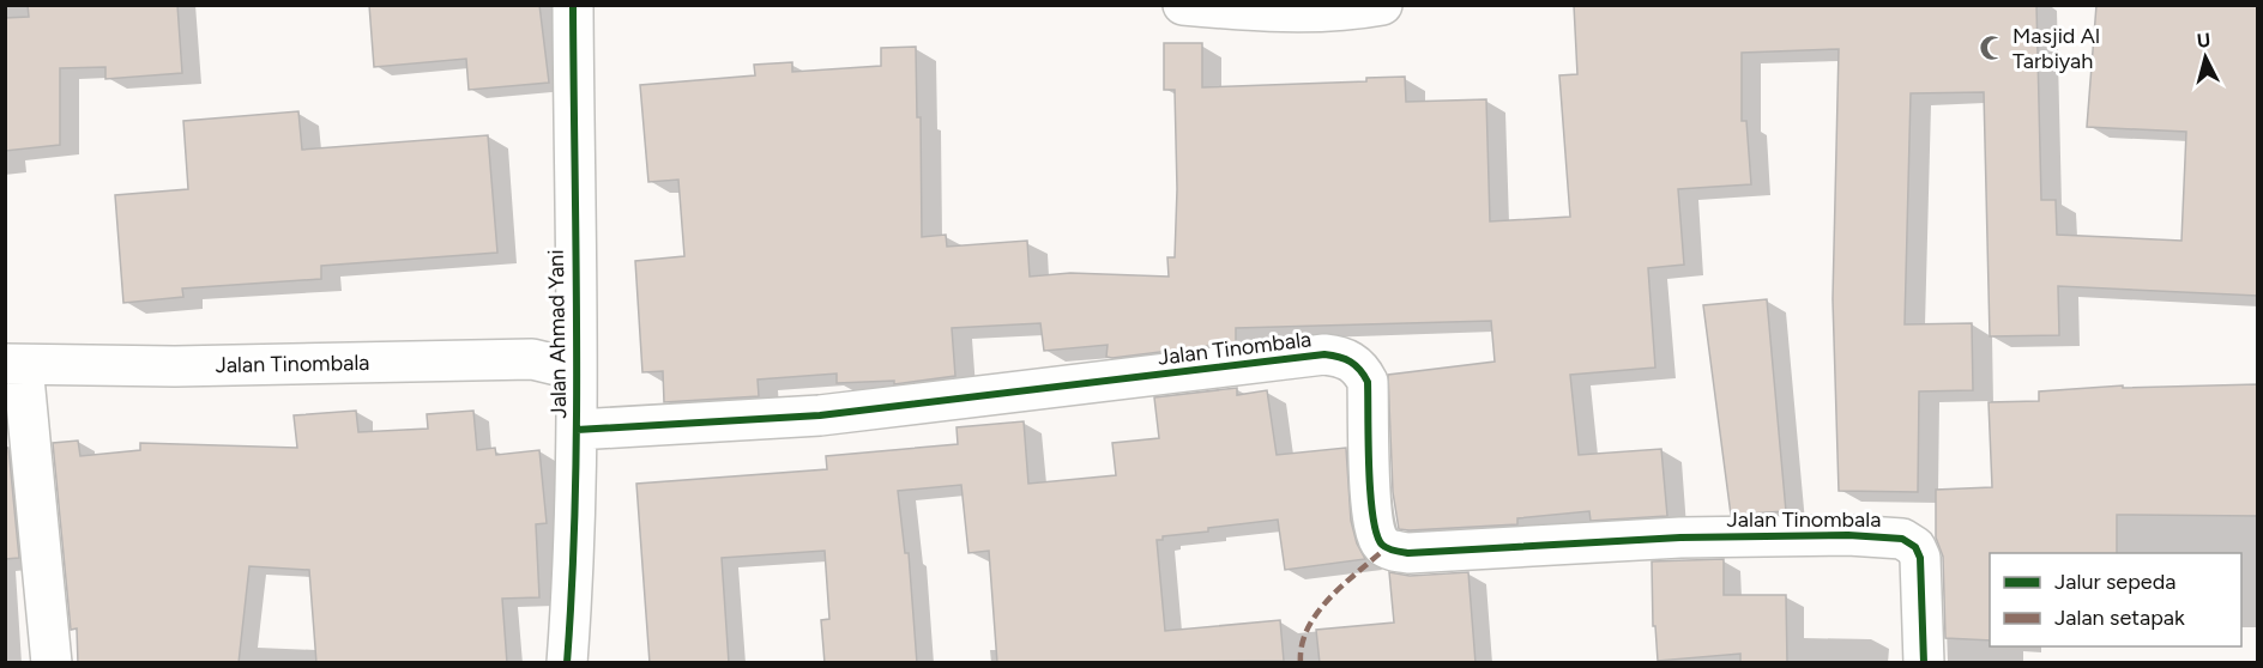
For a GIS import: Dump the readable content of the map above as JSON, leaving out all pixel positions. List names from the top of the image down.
{
  "streets": {
    "street": ["Jalan Ahmad Yani", "Jalan Tinombala"]
  },
  "crossings": [
    ["Jalan Ahmad Yani", "Jalan Tinombala"]
  ],
  "places": {
    "mosque": ["Masjid Al Tarbiyah"]
  },
  "legend": ["Jalur sepeda", "Jalan setapak"],
  "north": "top"
}
